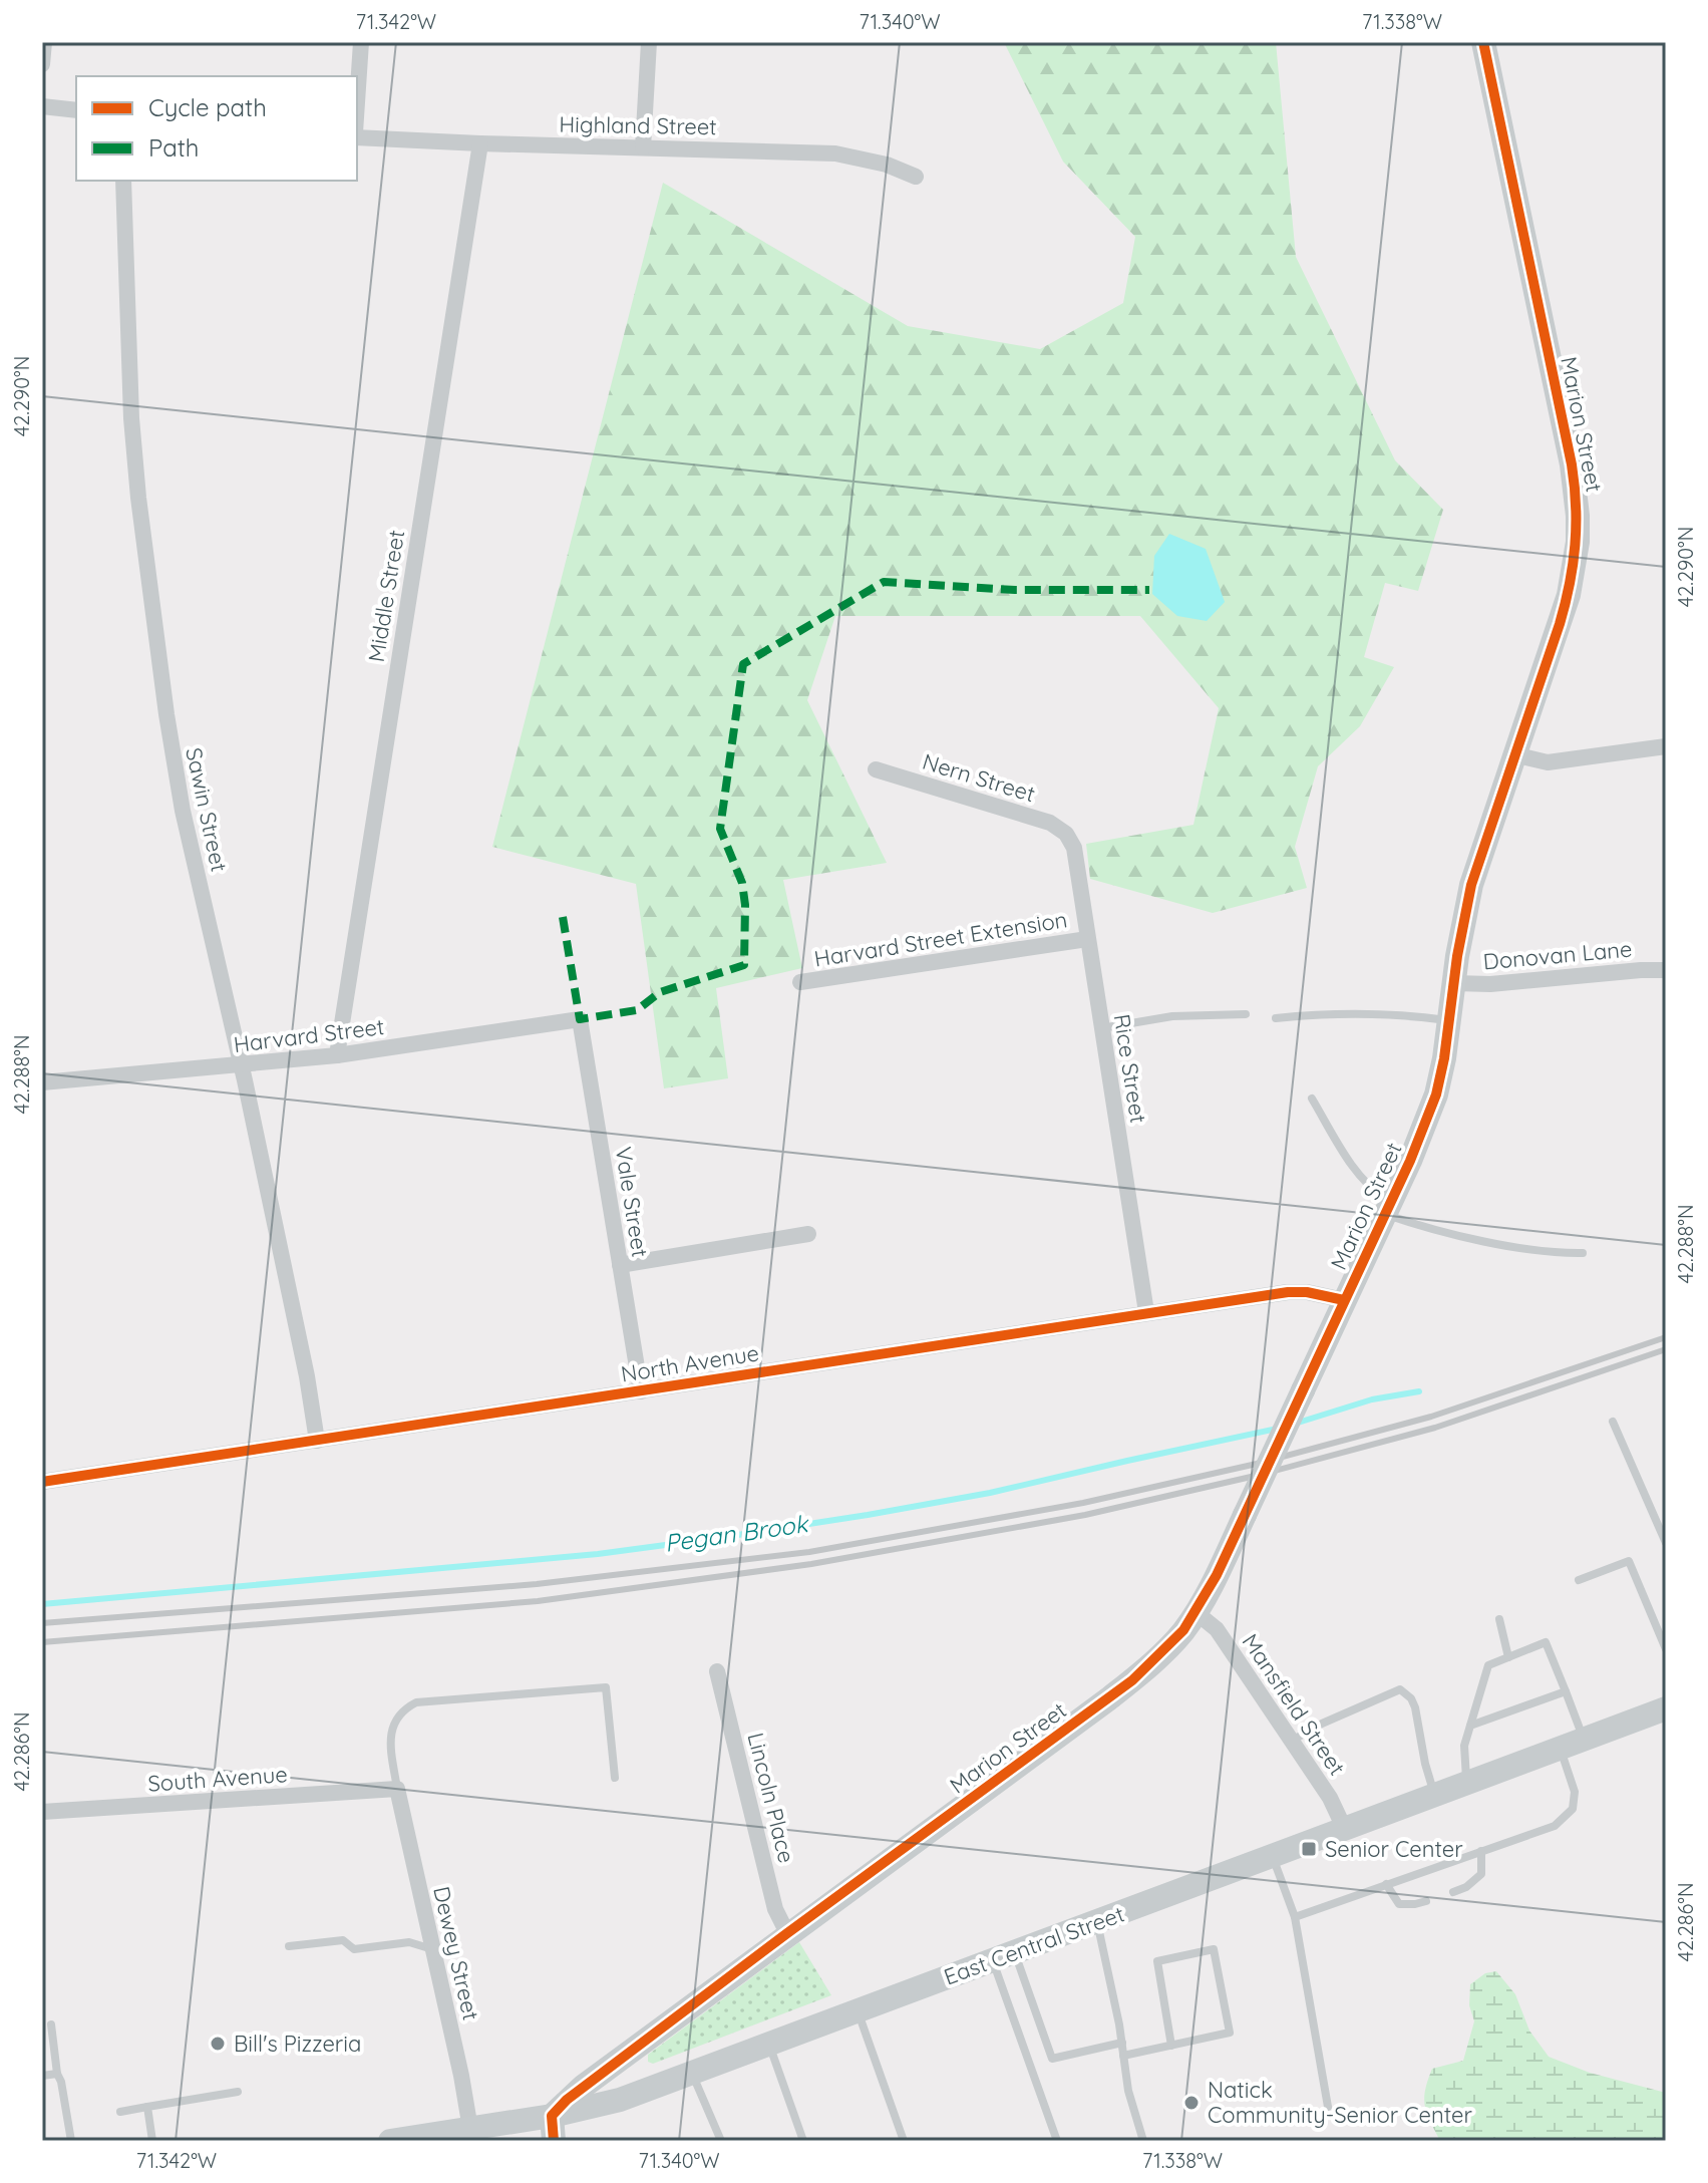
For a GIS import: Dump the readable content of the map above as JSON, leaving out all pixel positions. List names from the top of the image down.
{
  "streets": {
    "street": [
      "Highland Street",
      "Marion Street",
      "Middle Street",
      "Nern Street",
      "Sawin Street",
      "Harvard Street Extension",
      "Donovan Lane",
      "Harvard Street",
      "Rice Street",
      "Vale Street",
      "North Avenue",
      "Mansfield Street",
      "South Avenue",
      "Lincoln Place",
      "East Central Street",
      "Dewey Street"
    ]
  },
  "crossings": [
    ["Highland Street", "Middle Street"],
    ["Marion Street", "Donovan Lane"],
    ["Marion Street", "North Avenue"],
    ["Marion Street", "Mansfield Street"],
    ["Marion Street", "Lincoln Place"],
    ["Marion Street", "East Central Street"],
    ["Middle Street", "Harvard Street"],
    ["Nern Street", "Rice Street"],
    ["Sawin Street", "Harvard Street"],
    ["Sawin Street", "North Avenue"],
    ["Harvard Street Extension", "Rice Street"],
    ["Harvard Street", "Vale Street"],
    ["Rice Street", "North Avenue"],
    ["Vale Street", "North Avenue"],
    ["Mansfield Street", "East Central Street"],
    ["South Avenue", "Dewey Street"],
    ["East Central Street", "Dewey Street"]
  ],
  "water": ["Pegan Brook"],
  "places": {
    "transit": ["Senior Center"],
    "other": ["Bill's Pizzeria", "Natick Community-Senior Center"]
  },
  "legend": ["Cycle path", "Path"],
  "coordinates": [
    "71.342°W",
    "71.340°W",
    "71.338°W",
    "42.290°N",
    "42.288°N",
    "42.286°N"
  ]
}
